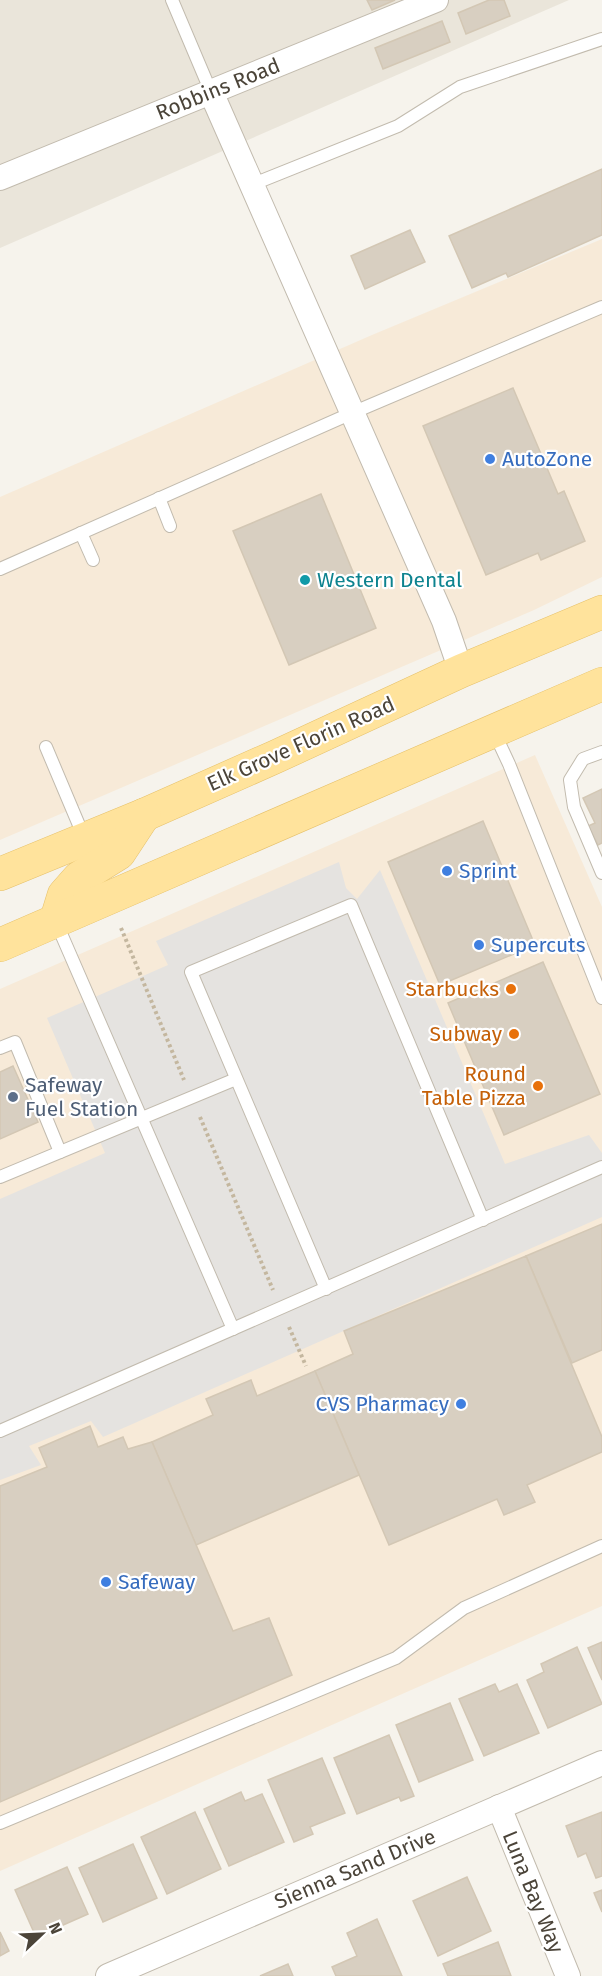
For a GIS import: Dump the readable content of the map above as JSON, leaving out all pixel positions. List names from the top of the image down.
{
  "streets": {
    "main road": ["Elk Grove Florin Road"],
    "street": ["Robbins Road", "Sienna Sand Drive", "Luna Bay Way"]
  },
  "crossings": [
    ["Sienna Sand Drive", "Luna Bay Way"]
  ],
  "places": [
    "AutoZone",
    "Western Dental",
    "Sprint",
    "Supercuts",
    "Starbucks",
    "Subway",
    "Round Table Pizza",
    "Safeway Fuel Station",
    "CVS Pharmacy",
    "Safeway"
  ],
  "north": "top right"
}
